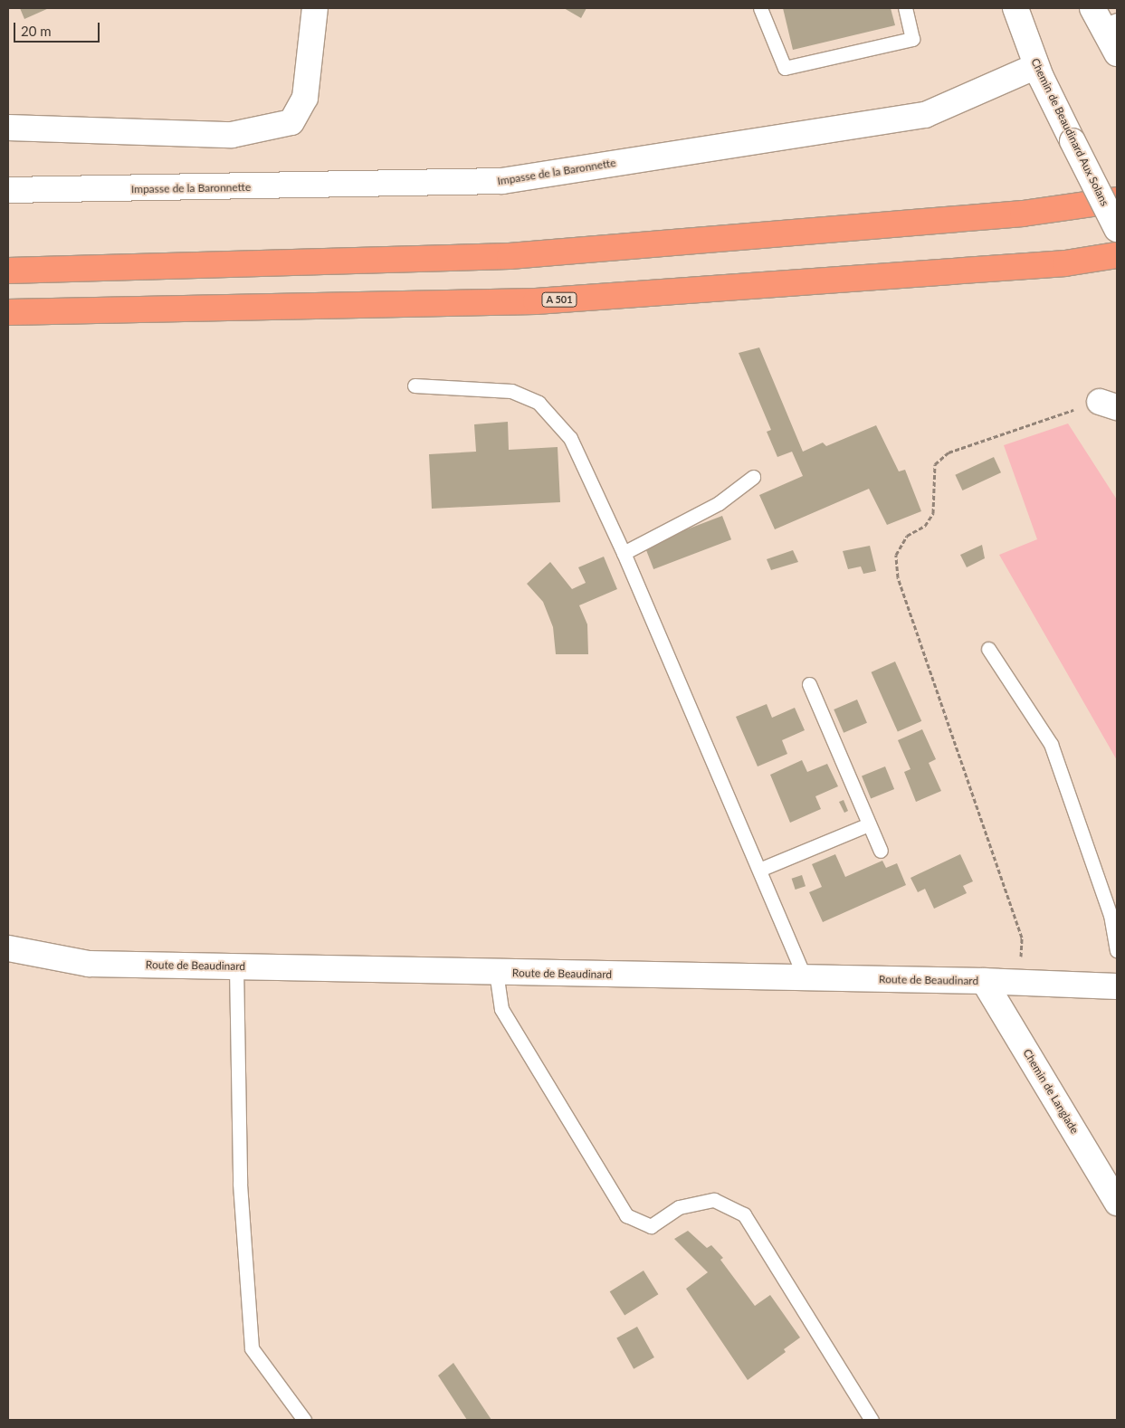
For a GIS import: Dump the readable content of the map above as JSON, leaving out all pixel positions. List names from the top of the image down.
{
  "streets": {
    "highway": ["A 501"],
    "street": [
      "Chemin de Beaudinard Aux Solans",
      "Impasse de la Baronnette",
      "Route de Beaudinard",
      "Chemin de Langlade"
    ]
  },
  "crossings": [
    ["Chemin de Beaudinard Aux Solans", "Impasse de la Baronnette"],
    ["Route de Beaudinard", "Chemin de Langlade"]
  ],
  "scale_bar": "20 m"
}
